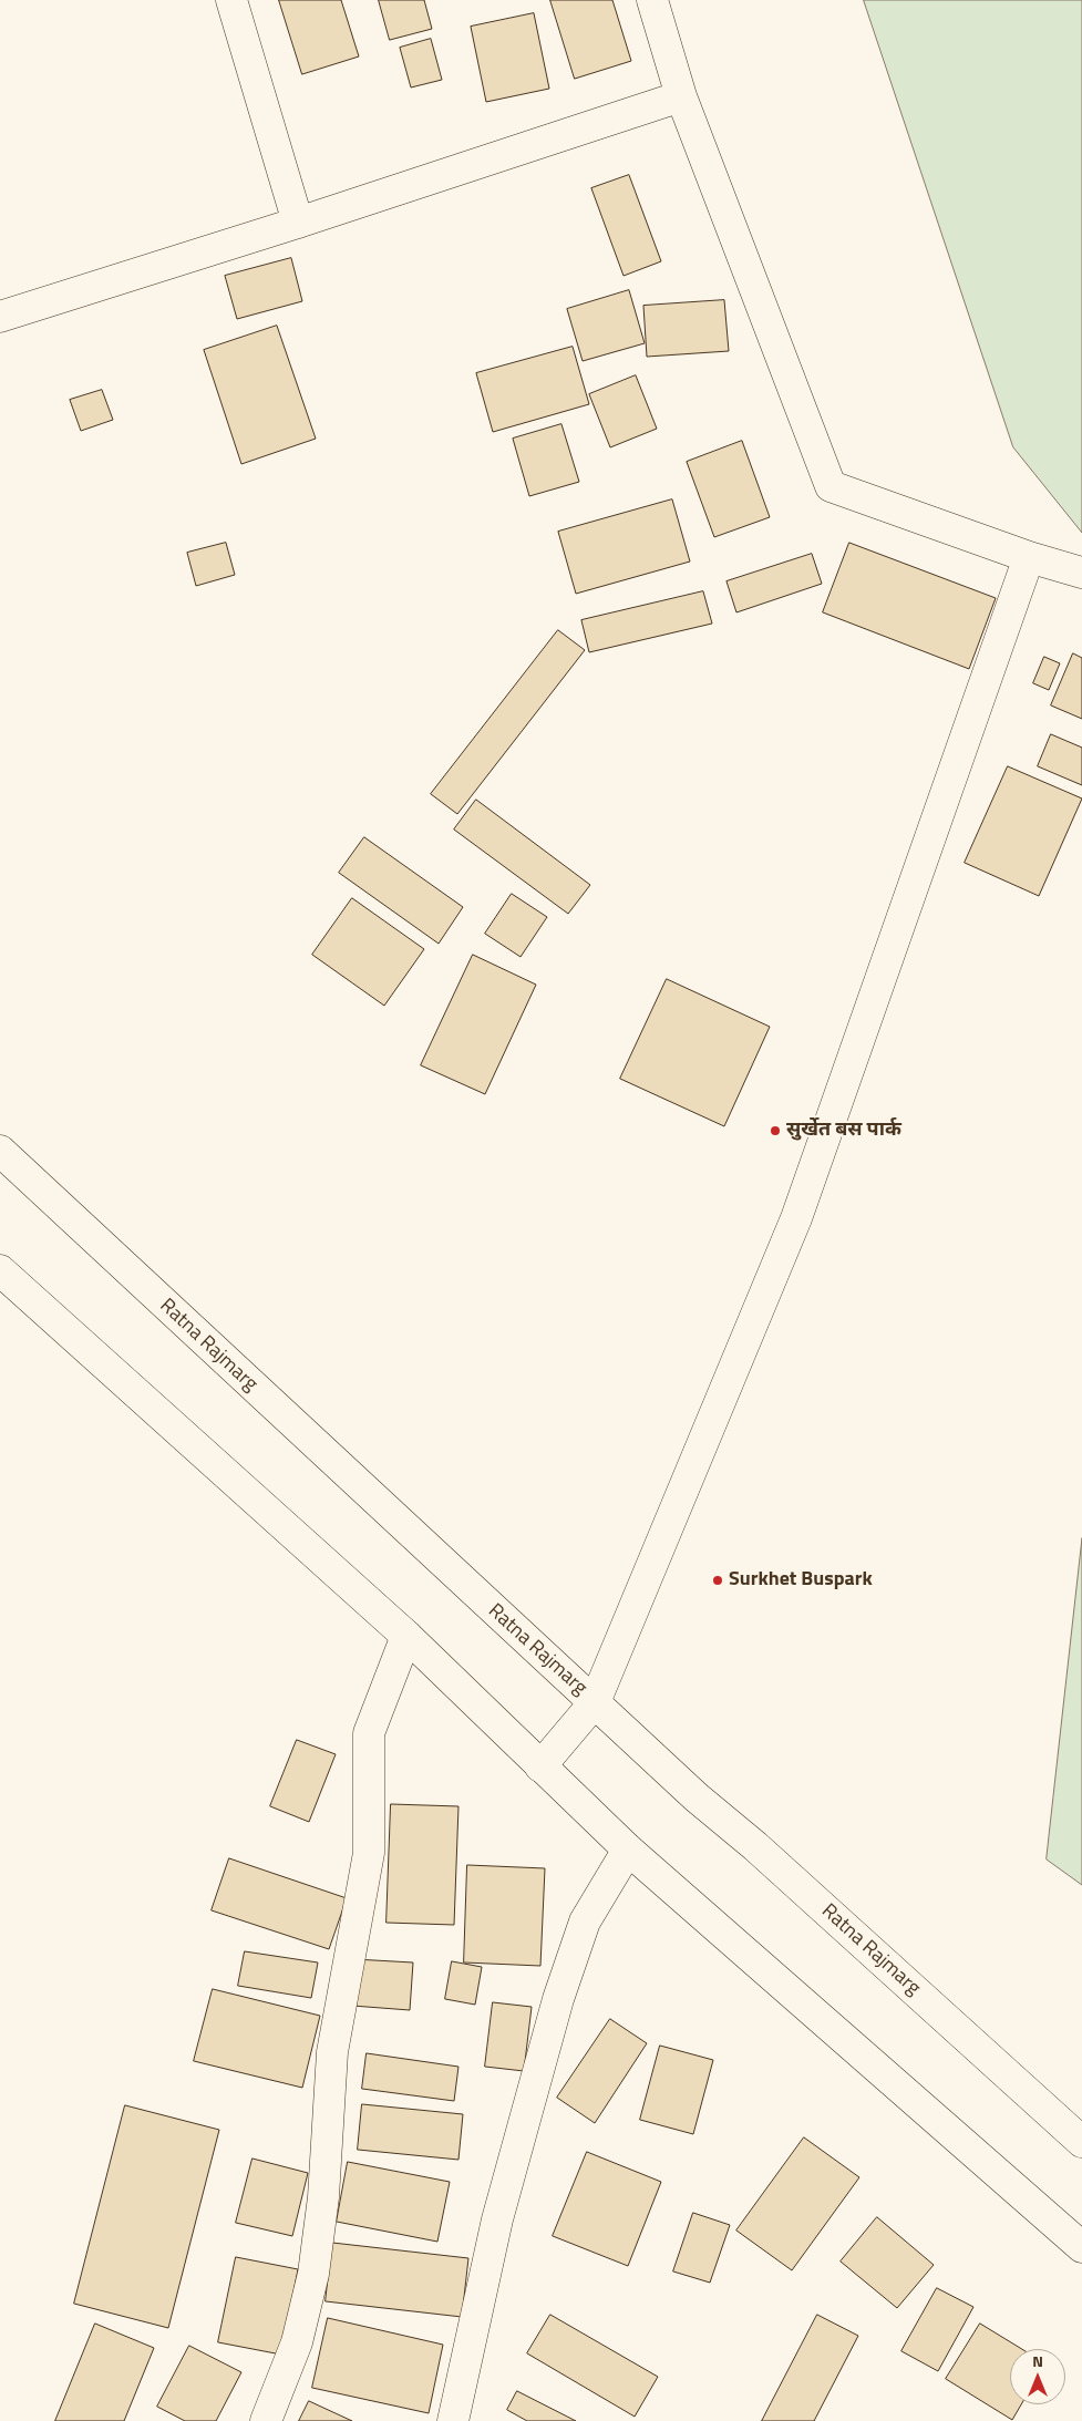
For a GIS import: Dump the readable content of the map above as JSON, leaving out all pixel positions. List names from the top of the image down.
{
  "streets": {
    "street": ["Ratna Rajmarg"]
  },
  "places": ["सुर्खेत बस पार्क", "Surkhet Buspark"],
  "north": "top"
}
